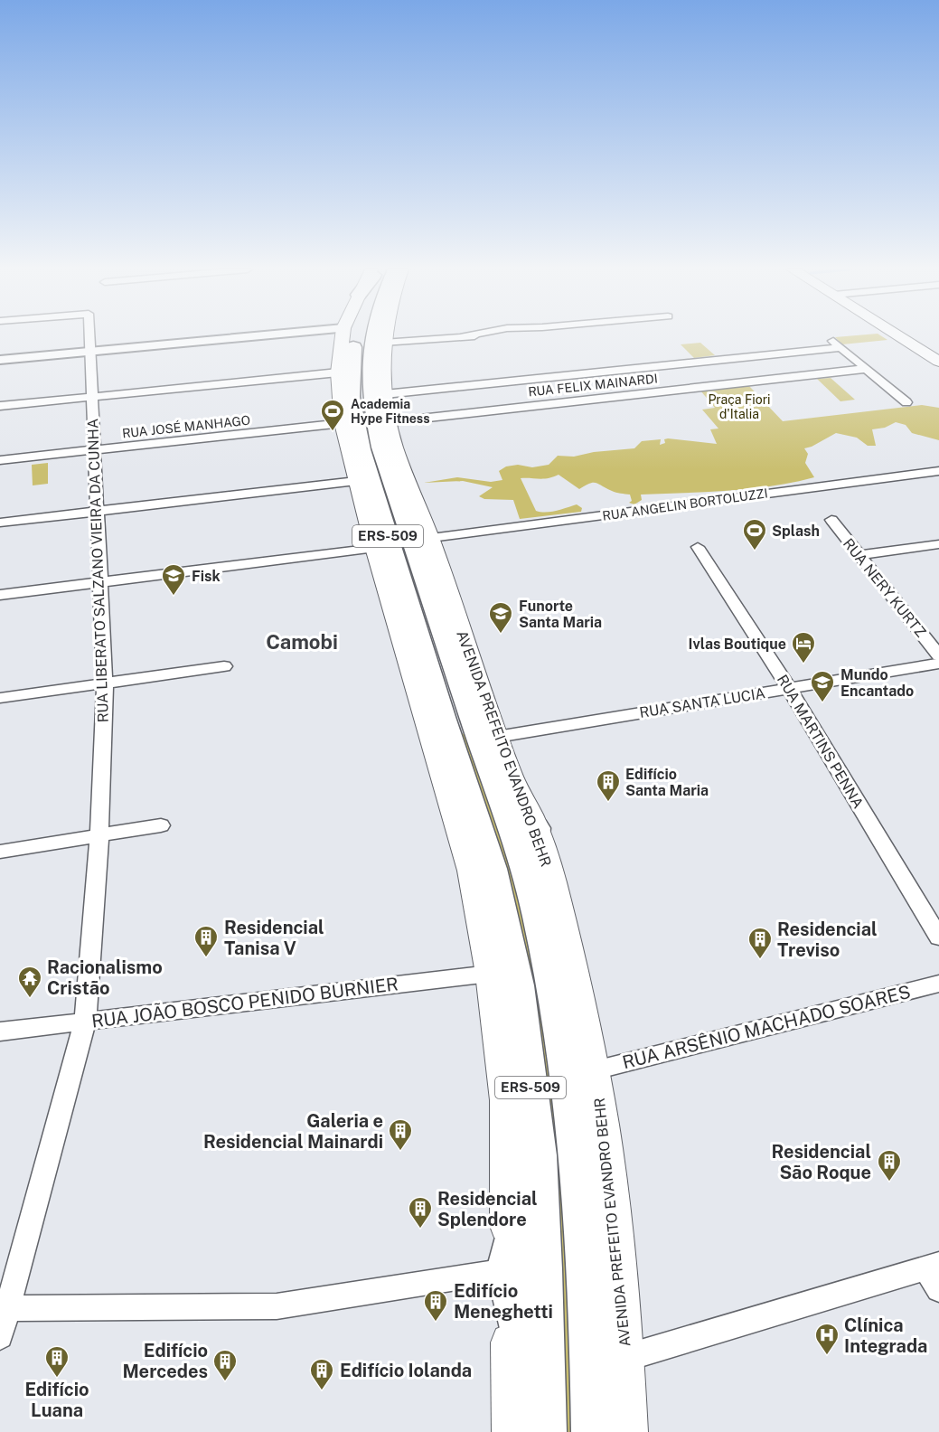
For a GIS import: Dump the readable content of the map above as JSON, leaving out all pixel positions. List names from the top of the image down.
{
  "streets": {
    "highway": ["ERS-509", "AVENIDA PREFEITO EVANDRO BEHR"],
    "street": [
      "RUA FELIX MAINARDI",
      "RUA JOSÉ MANHAGO",
      "RUA ANGELIN BORTOLUZZI",
      "RUA LIBERATO SALZANO VIEIRA DA CUNHA",
      "RUA NERY KURTZ",
      "RUA SANTA LUCIA",
      "RUA MARTINS PENNA",
      "RUA JOÃO BOSCO PENIDO BURNIER",
      "RUA ARSÊNIO MACHADO SOARES"
    ]
  },
  "crossings": [
    ["RUA FELIX MAINARDI", "ERS-509"],
    ["RUA FELIX MAINARDI", "AVENIDA PREFEITO EVANDRO BEHR"],
    ["RUA JOSÉ MANHAGO", "RUA LIBERATO SALZANO VIEIRA DA CUNHA"],
    ["RUA JOSÉ MANHAGO", "AVENIDA PREFEITO EVANDRO BEHR"],
    ["RUA ANGELIN BORTOLUZZI", "ERS-509"],
    ["RUA ANGELIN BORTOLUZZI", "AVENIDA PREFEITO EVANDRO BEHR"],
    ["ERS-509", "AVENIDA PREFEITO EVANDRO BEHR"],
    ["RUA LIBERATO SALZANO VIEIRA DA CUNHA", "RUA JOÃO BOSCO PENIDO BURNIER"],
    ["RUA SANTA LUCIA", "RUA MARTINS PENNA"],
    ["RUA SANTA LUCIA", "AVENIDA PREFEITO EVANDRO BEHR"],
    ["AVENIDA PREFEITO EVANDRO BEHR", "RUA JOÃO BOSCO PENIDO BURNIER"],
    ["AVENIDA PREFEITO EVANDRO BEHR", "RUA ARSÊNIO MACHADO SOARES"]
  ],
  "districts": ["Camobi"],
  "parks": ["Praça Fiori d'Italia"],
  "places": {
    "sports": ["Academia Hype Fitness", "Splash"],
    "school or university": ["Fisk", "Funorte Santa Maria", "Mundo Encantado"],
    "hotel": ["Ivlas Boutique"],
    "building": [
      "Edifício Santa Maria",
      "Residencial Tanisa V",
      "Residencial Treviso",
      "Galeria e Residencial Mainardi",
      "Residencial São Roque",
      "Residencial Splendore",
      "Edifício Meneghetti",
      "Edifício Luana",
      "Edifício Mercedes",
      "Edifício Iolanda"
    ],
    "temple": ["Racionalismo Cristão"],
    "hospital": ["Clínica Integrada"]
  }
}
